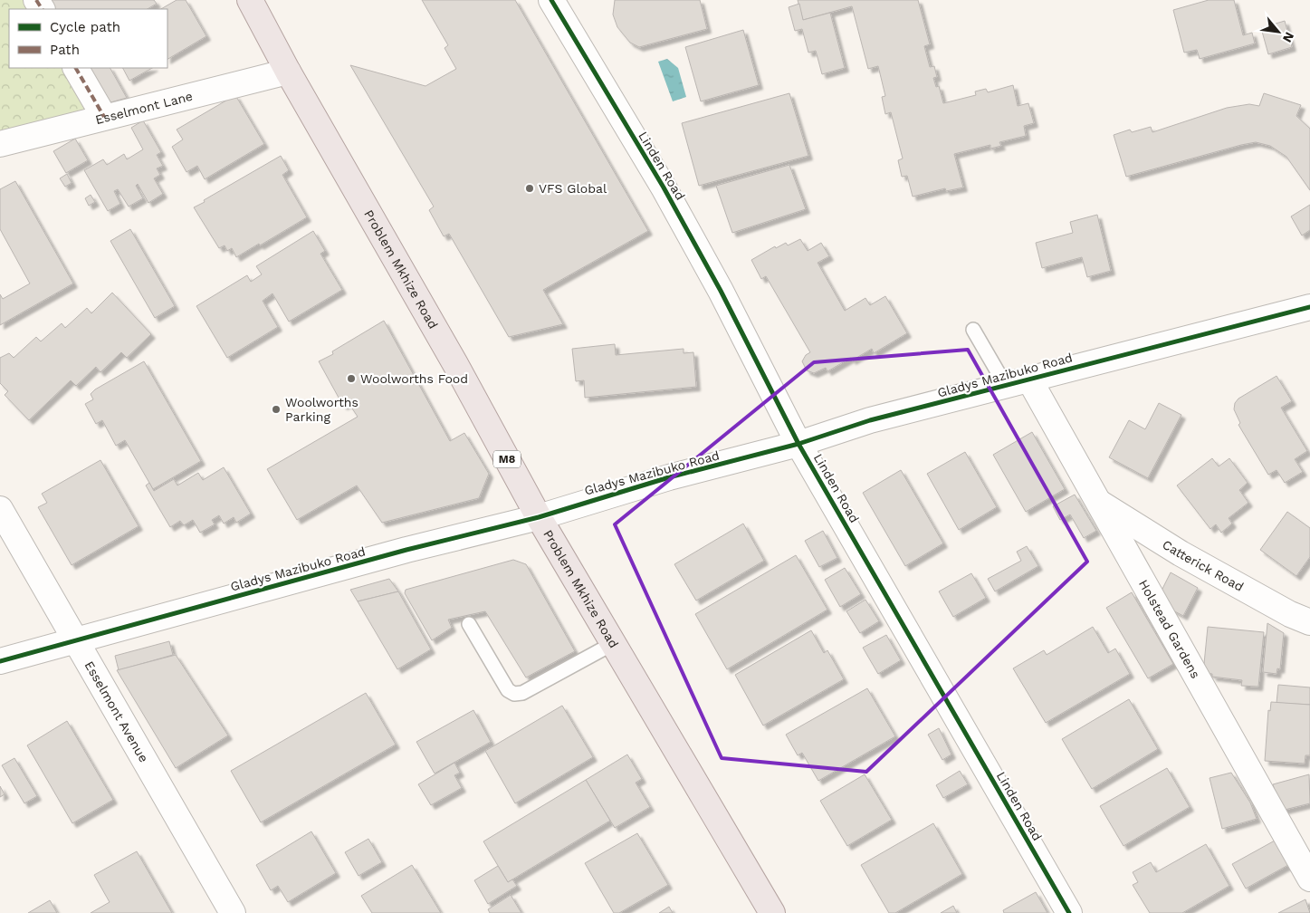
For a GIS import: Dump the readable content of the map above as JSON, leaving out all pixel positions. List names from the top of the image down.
{
  "streets": {
    "main road": ["Problem Mkhize Road", "M8"],
    "street": [
      "Esselmont Lane",
      "Linden Road",
      "Gladys Mazibuko Road",
      "Catterick Road",
      "Holstead Gardens",
      "Esselmont Avenue"
    ]
  },
  "crossings": [
    ["Esselmont Lane", "Problem Mkhize Road"],
    ["Linden Road", "Gladys Mazibuko Road"],
    ["Problem Mkhize Road", "Gladys Mazibuko Road"],
    ["Gladys Mazibuko Road", "Holstead Gardens"],
    ["Gladys Mazibuko Road", "Esselmont Avenue"],
    ["Catterick Road", "Holstead Gardens"]
  ],
  "places": ["VFS Global", "Woolworths Food", "Woolworths Parking"],
  "legend": ["Cycle path", "Path"],
  "north": "bottom right"
}
